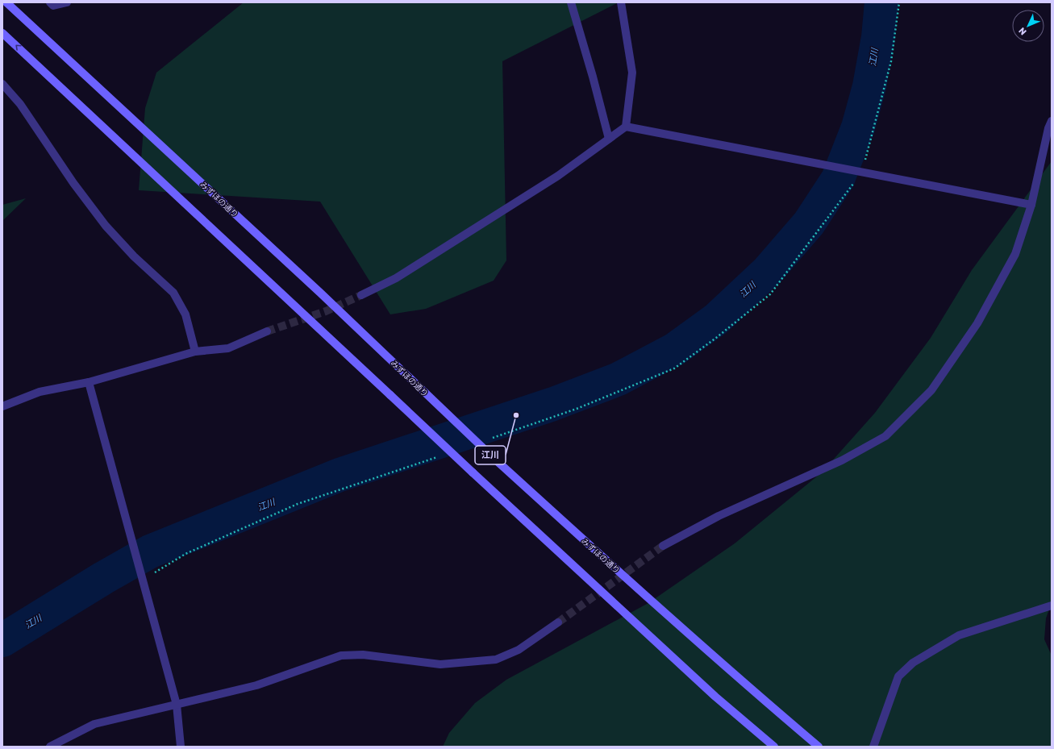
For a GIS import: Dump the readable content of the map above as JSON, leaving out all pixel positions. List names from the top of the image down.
{
  "streets": {
    "street": ["みずほの通り"]
  },
  "water": ["江川"],
  "places": ["江川"],
  "north": "bottom left"
}
